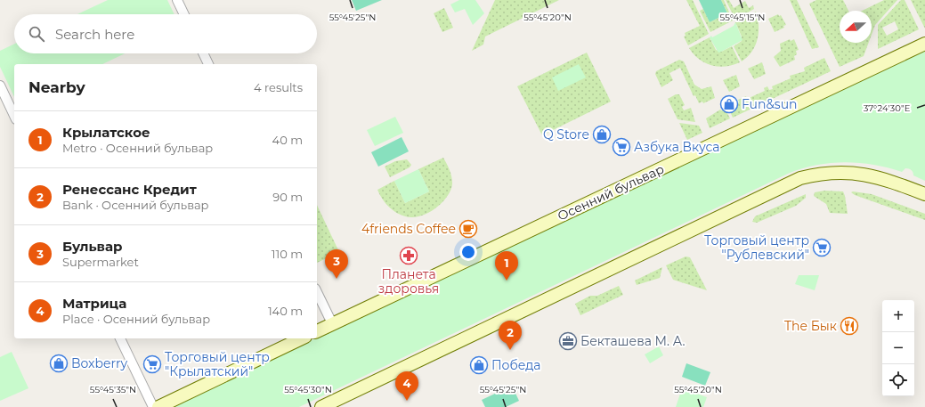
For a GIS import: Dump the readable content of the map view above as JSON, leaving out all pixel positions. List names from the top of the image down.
{
  "streets": {
    "street": ["Осенний бульвар"]
  },
  "places": {
    "shop": [
      "Fun&sun",
      "Q Store",
      "Boxberry",
      "Победа"
    ],
    "supermarket": ["Азбука Вкуса", "Торговый центр \"Рублевский\"", "Торговый центр \"Крылатский\""],
    "cafe": ["4friends Coffee"],
    "pharmacy": ["Планета здоровья"],
    "restaurant": ["The Бык"],
    "office": ["Бекташева М. А."]
  },
  "north": "left",
  "page": {
    "search": "Search here",
    "heading": ["Nearby", "4 results"],
    "list": [
      {
        "mark": "1",
        "name": "Крылатское",
        "note": "Metro · Осенний бульвар",
        "value": "40 m"
      },
      {
        "mark": "2",
        "name": "Ренессанс Кредит",
        "note": "Bank · Осенний бульвар",
        "value": "90 m"
      },
      {
        "mark": "3",
        "name": "Бульвар",
        "note": "Supermarket",
        "value": "110 m"
      },
      {
        "mark": "4",
        "name": "Матрица",
        "note": "Place · Осенний бульвар",
        "value": "140 m"
      }
    ],
    "pins": [
      "3",
      "1",
      "2",
      "4"
    ],
    "map_buttons": ["+", "−"]
  },
  "coordinates": [
    "55°45'25\"N",
    "55°45'20\"N",
    "55°45'15\"N",
    "37°24'30\"E",
    "55°45'35\"N",
    "55°45'30\"N"
  ]
}
